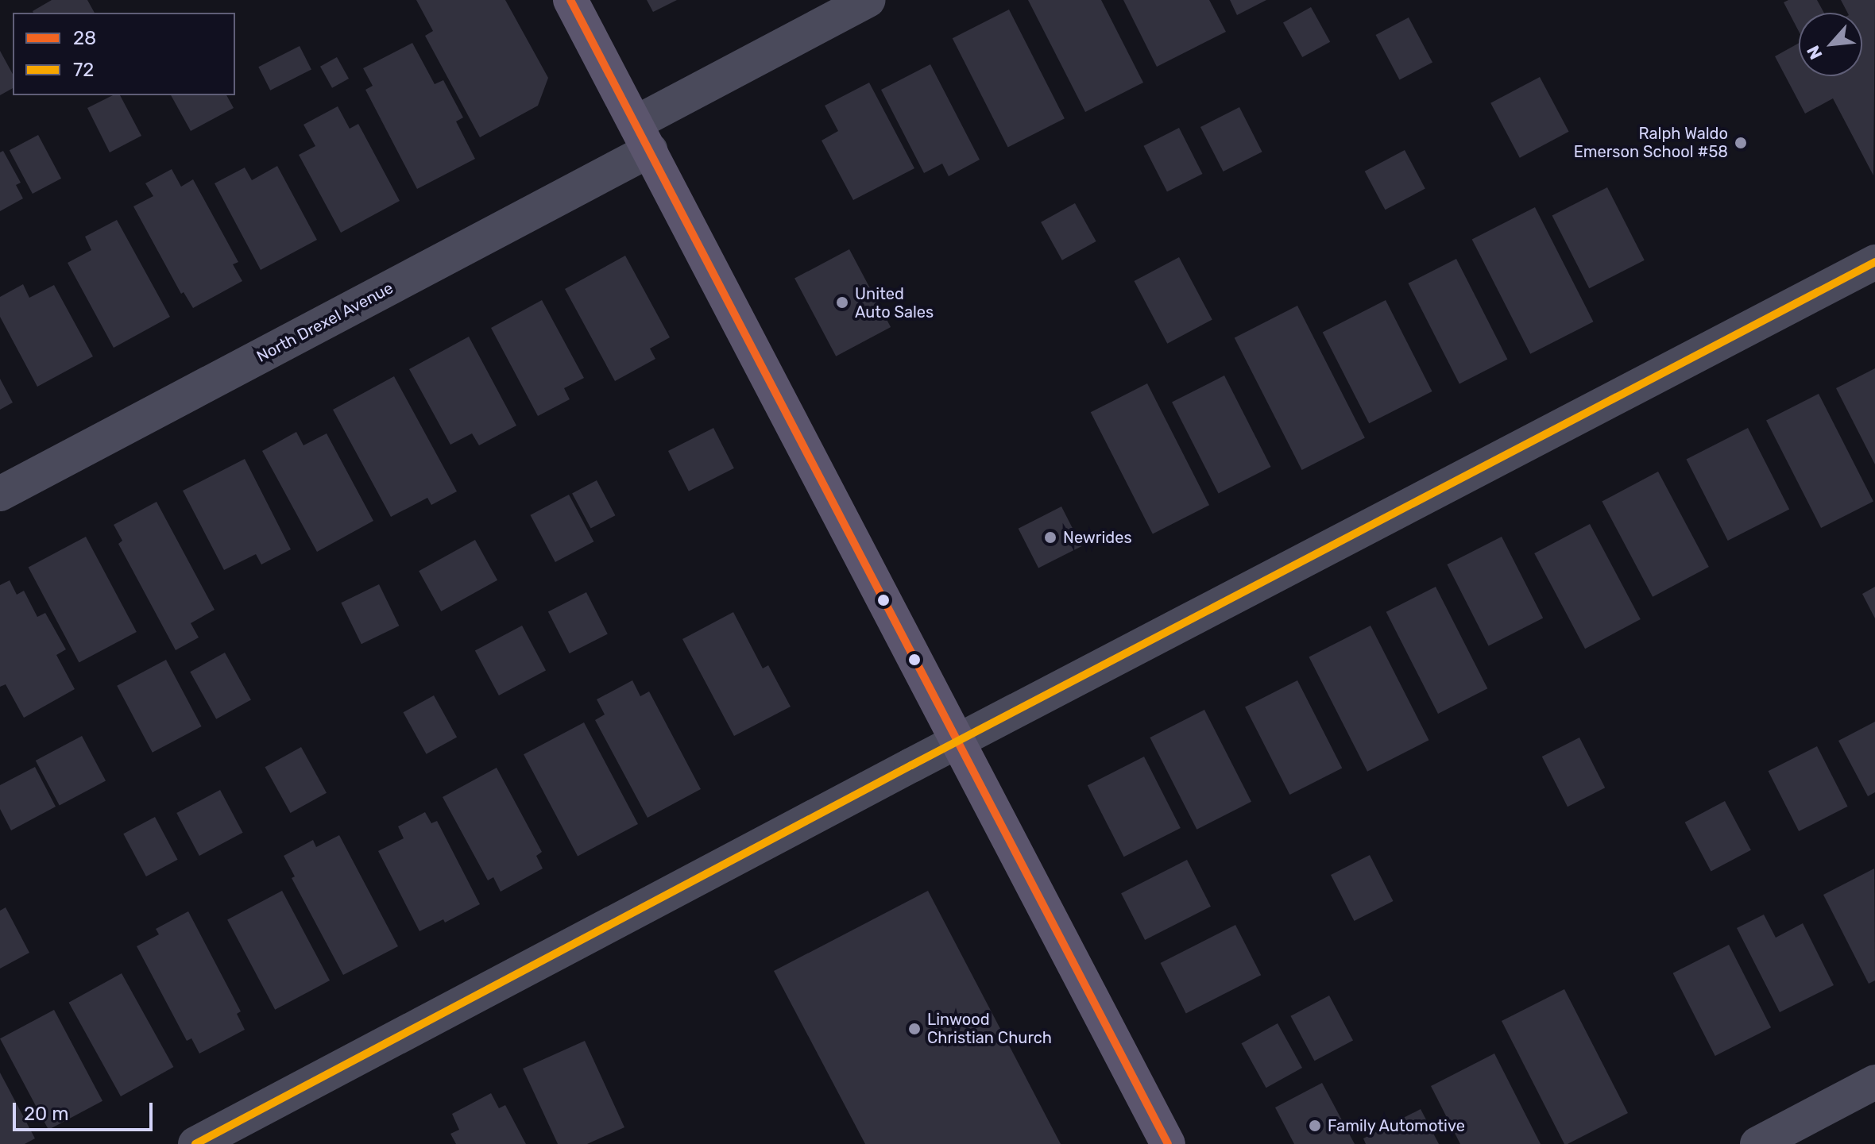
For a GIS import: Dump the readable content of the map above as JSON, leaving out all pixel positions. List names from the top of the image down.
{
  "streets": {
    "street": ["North Drexel Avenue"]
  },
  "places": [
    "Ralph Waldo Emerson School #58",
    "United Auto Sales",
    "Newrides",
    "Linwood Christian Church",
    "Family Automotive"
  ],
  "lines": ["transit line 28", "transit line 72"],
  "legend": ["28", "72"],
  "scale_bar": "20 m",
  "north": "bottom left"
}
